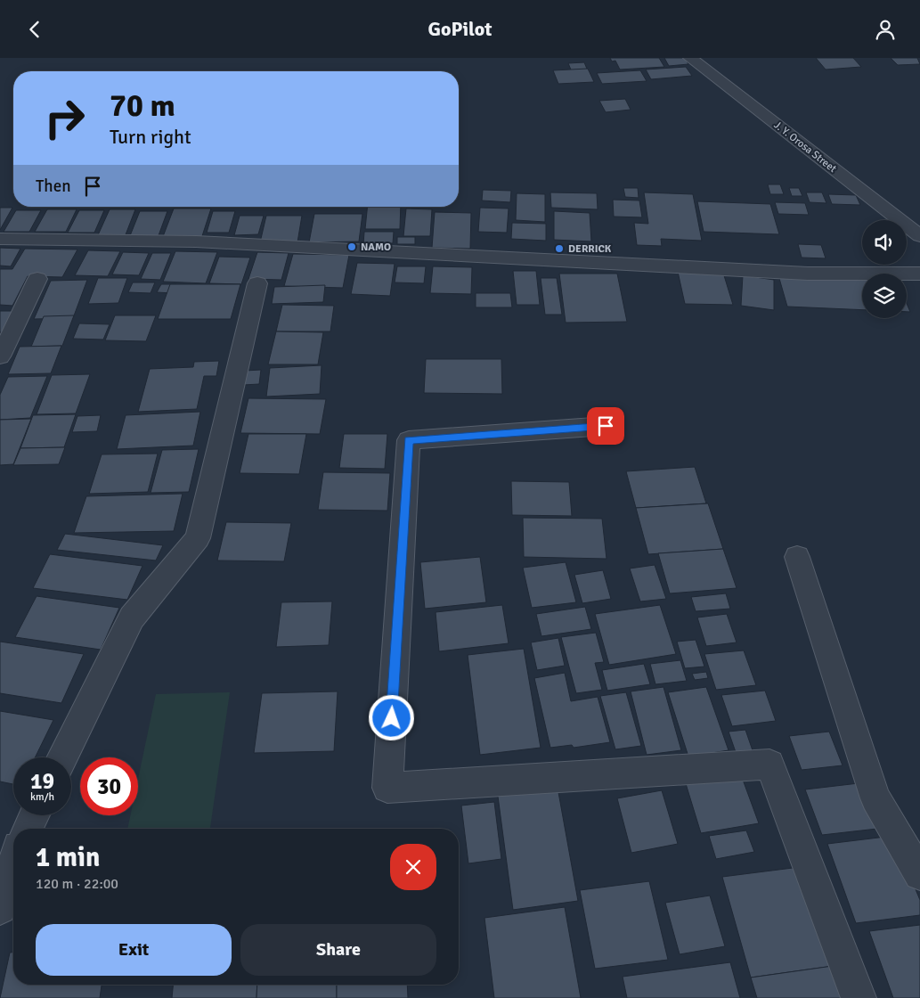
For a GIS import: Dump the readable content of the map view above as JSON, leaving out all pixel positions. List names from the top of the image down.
{
  "streets": {
    "street": ["J. Y. Orosa Street"]
  },
  "places": ["NAMO", "DERRICK"],
  "page": {
    "header": "GoPilot",
    "turn": ["70 m", "Turn right"],
    "then": "Then",
    "speed": "19 km/h",
    "limit": "30",
    "heading": ["1 min", "120 m · 22:00"],
    "buttons": ["Exit", "Share"]
  }
}
